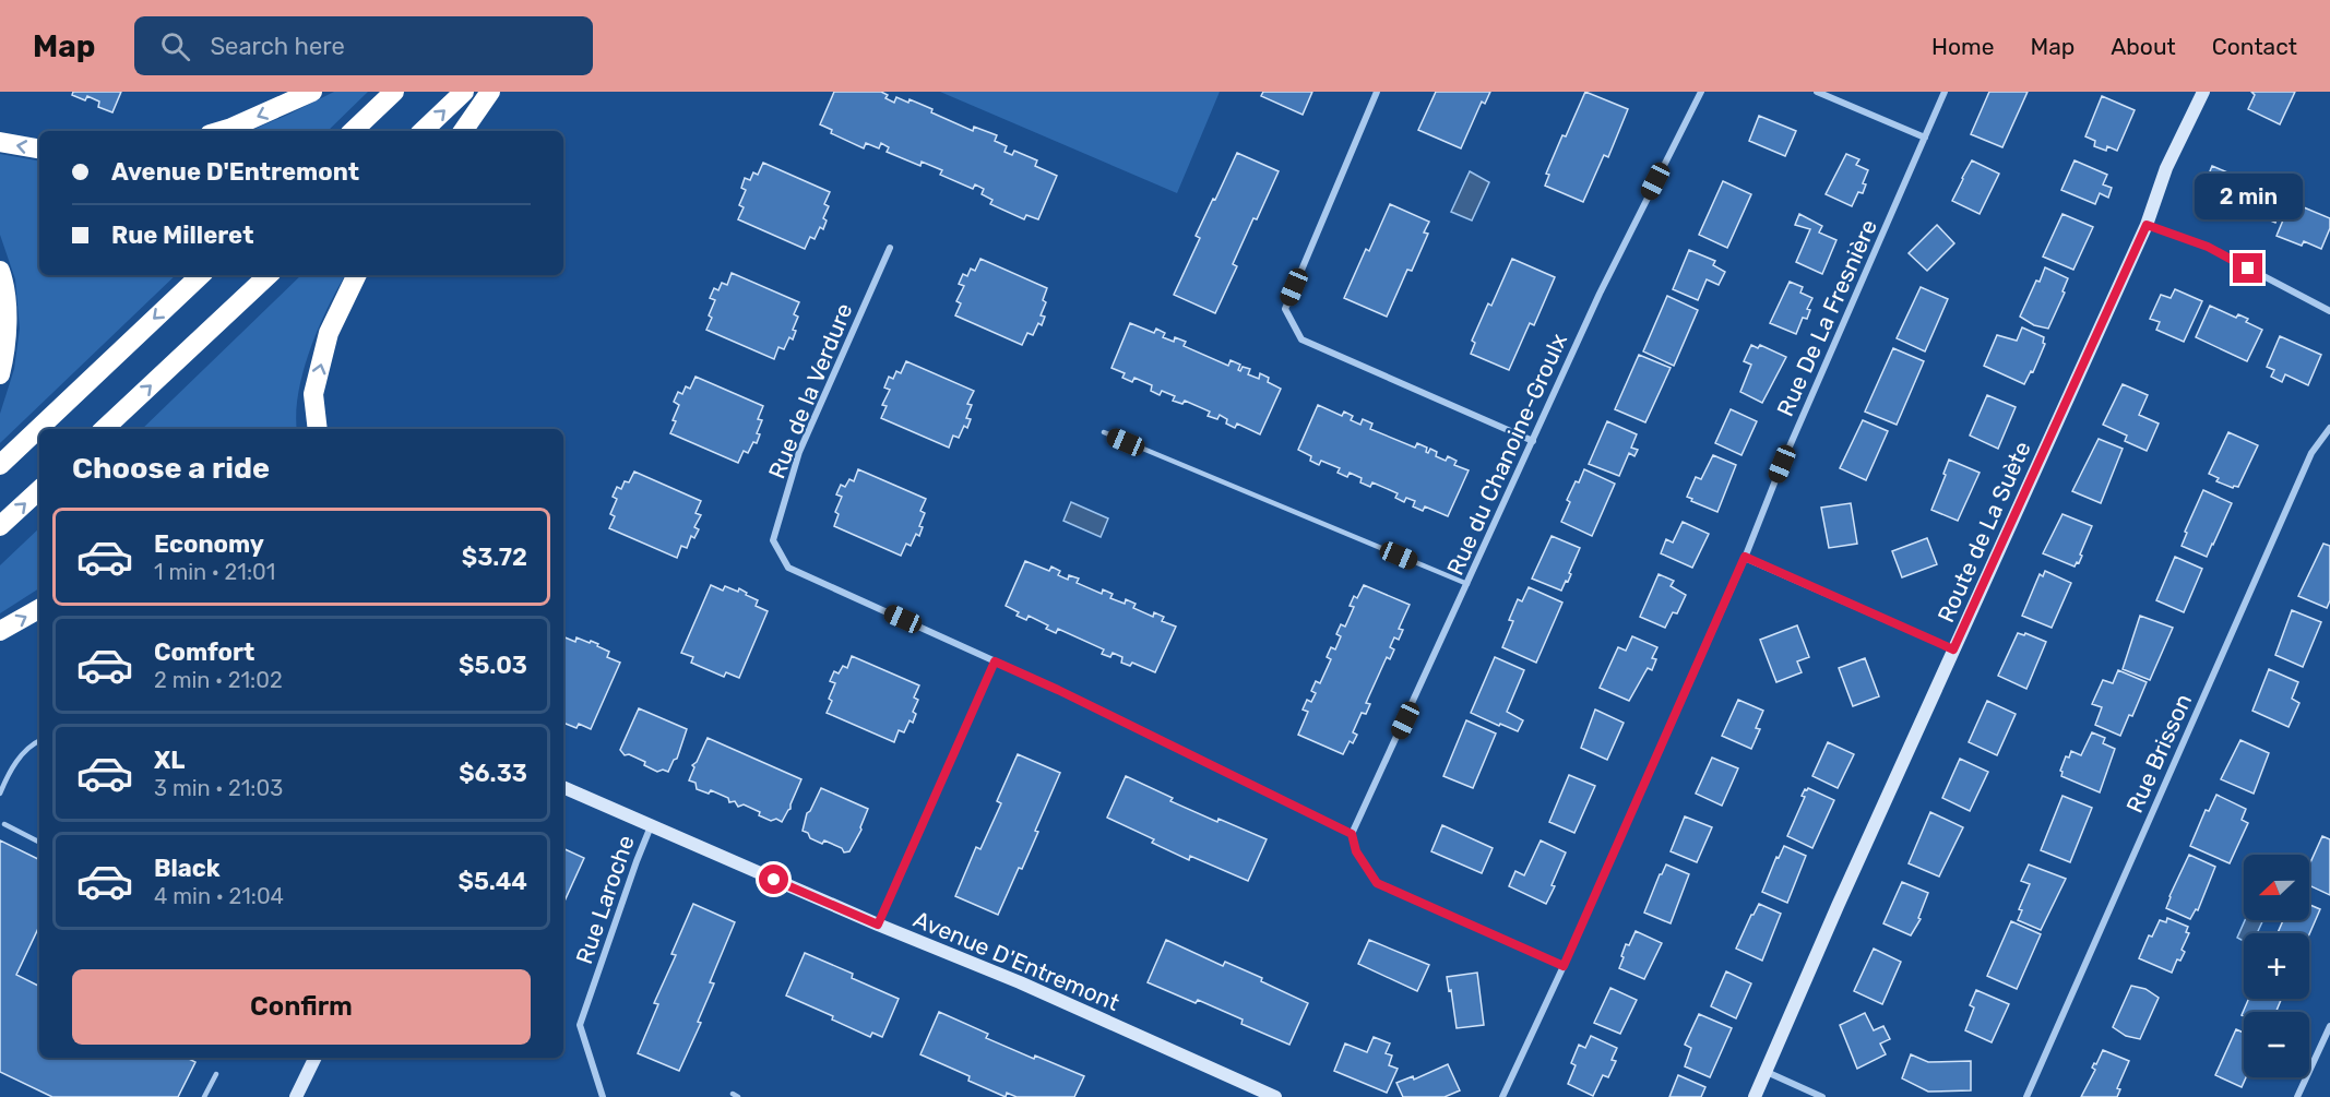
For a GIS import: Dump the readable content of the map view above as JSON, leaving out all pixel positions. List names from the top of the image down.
{
  "streets": {
    "street": [
      "Rue De La Fresnière",
      "Rue de la Verdure",
      "Rue du Chanoine-Groulx",
      "Route de La Suète",
      "Rue Brisson",
      "Rue Laroche",
      "Avenue D'Entremont"
    ]
  },
  "crossings": [
    ["Rue de la Verdure", "Rue du Chanoine-Groulx"],
    ["Rue Laroche", "Avenue D'Entremont"]
  ],
  "north": "left",
  "page": {
    "header": "Map",
    "search": "Search here",
    "nav": [
      "Home",
      "Map",
      "About",
      "Contact"
    ],
    "banner": ["Avenue D'Entremont", "Rue Milleret"],
    "bubble": "2 min",
    "heading": "Choose a ride",
    "list": [
      {
        "name": "Economy",
        "note": "1 min · 21:01",
        "value": "$3.72"
      },
      {
        "name": "Comfort",
        "note": "2 min · 21:02",
        "value": "$5.03"
      },
      {
        "name": "XL",
        "note": "3 min · 21:03",
        "value": "$6.33"
      },
      {
        "name": "Black",
        "note": "4 min · 21:04",
        "value": "$5.44"
      }
    ],
    "map_buttons": ["+", "−"],
    "buttons": "Confirm"
  }
}
